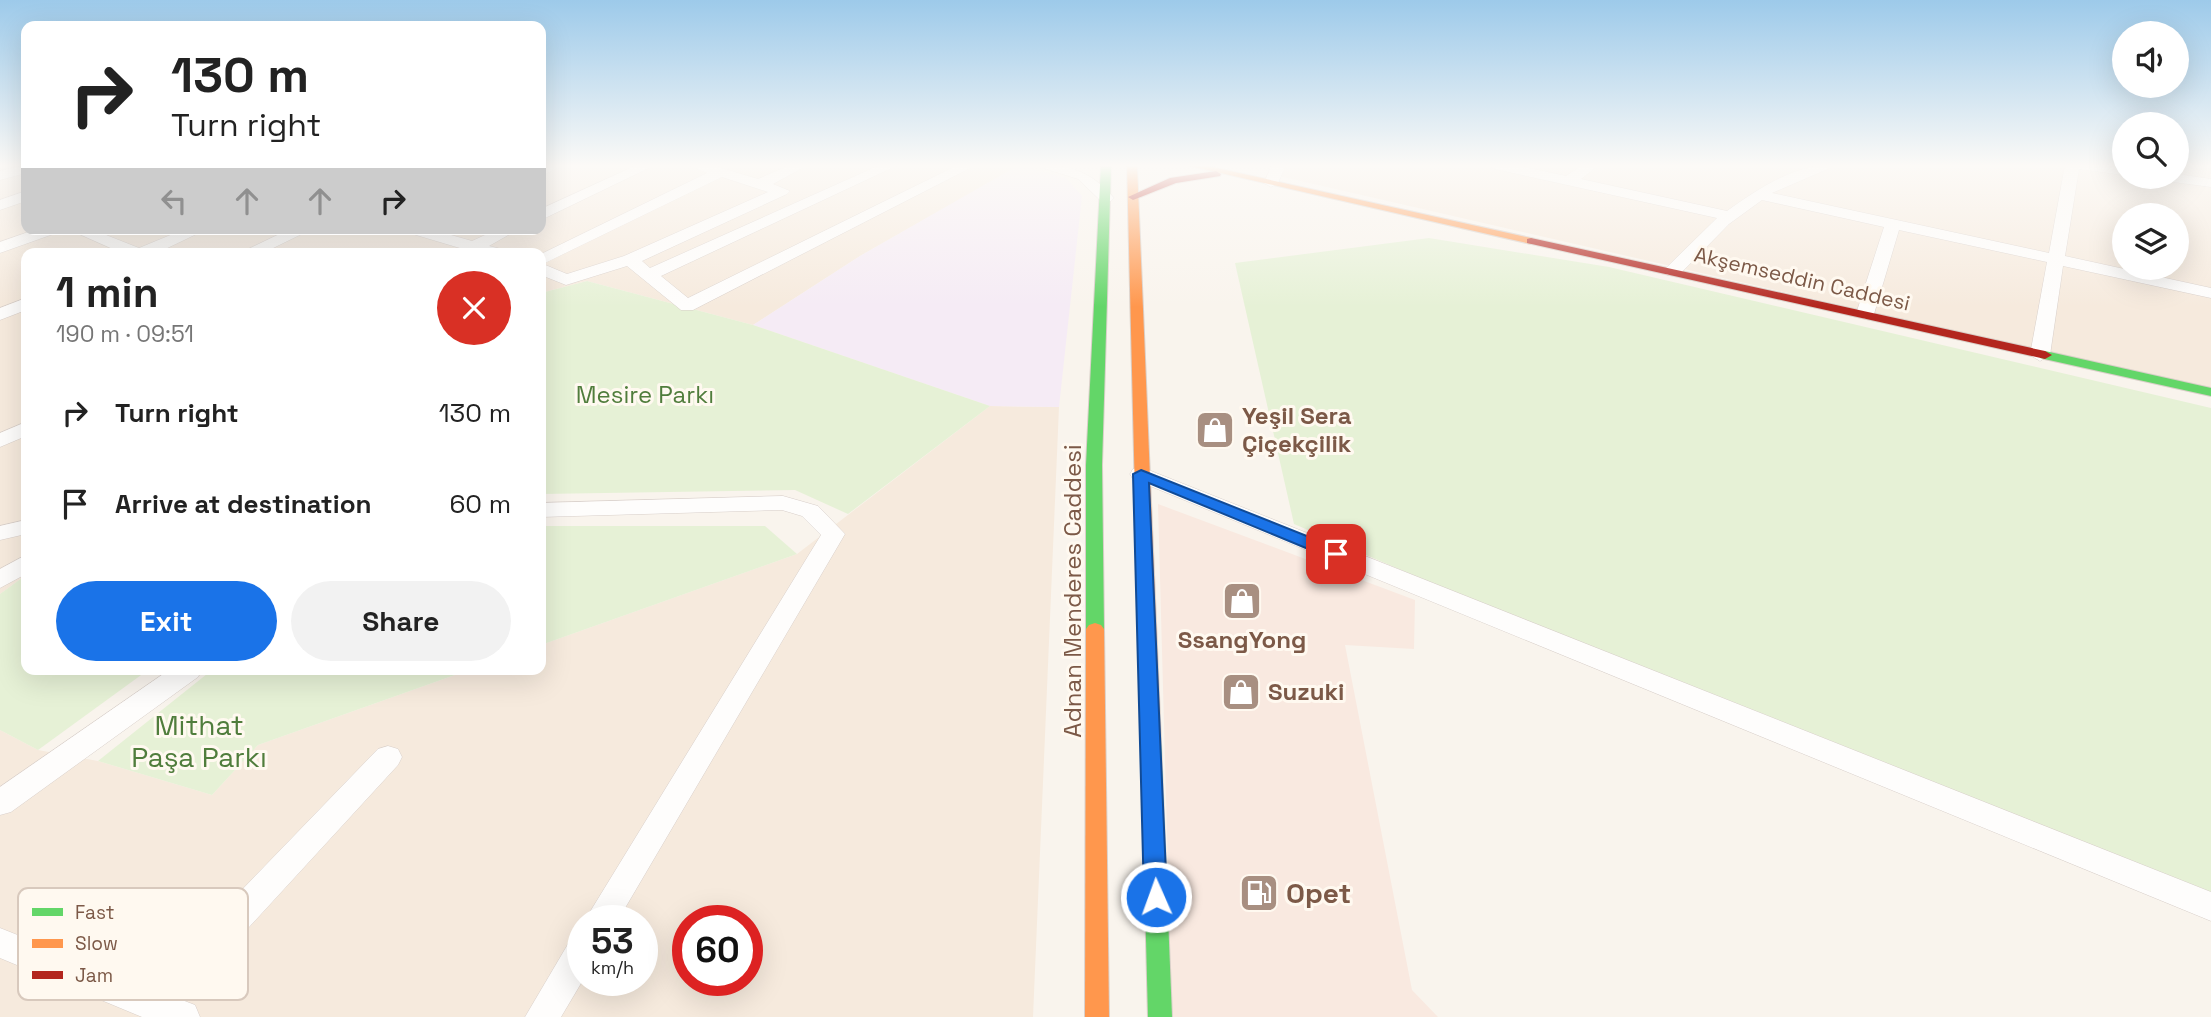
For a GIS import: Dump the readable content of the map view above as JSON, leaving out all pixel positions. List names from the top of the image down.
{
  "streets": {
    "main road": ["Akşemseddin Caddesi", "Adnan Menderes Caddesi"]
  },
  "parks": ["Mesire Parkı", "Mithat Paşa Parkı"],
  "places": {
    "shop": ["Yeşil Sera Çiçekçilik", "SsangYong", "Suzuki"],
    "fuel station": ["Opet"]
  },
  "legend": ["Fast", "Slow", "Jam"],
  "page": {
    "turn": ["130 m", "Turn right"],
    "heading": ["1 min", "190 m · 09:51"],
    "list": [
      {
        "name": "Turn right",
        "value": "130 m"
      },
      {
        "name": "Arrive at destination",
        "value": "60 m"
      }
    ],
    "buttons": ["Exit", "Share"],
    "speed": "53 km/h",
    "limit": "60"
  }
}
